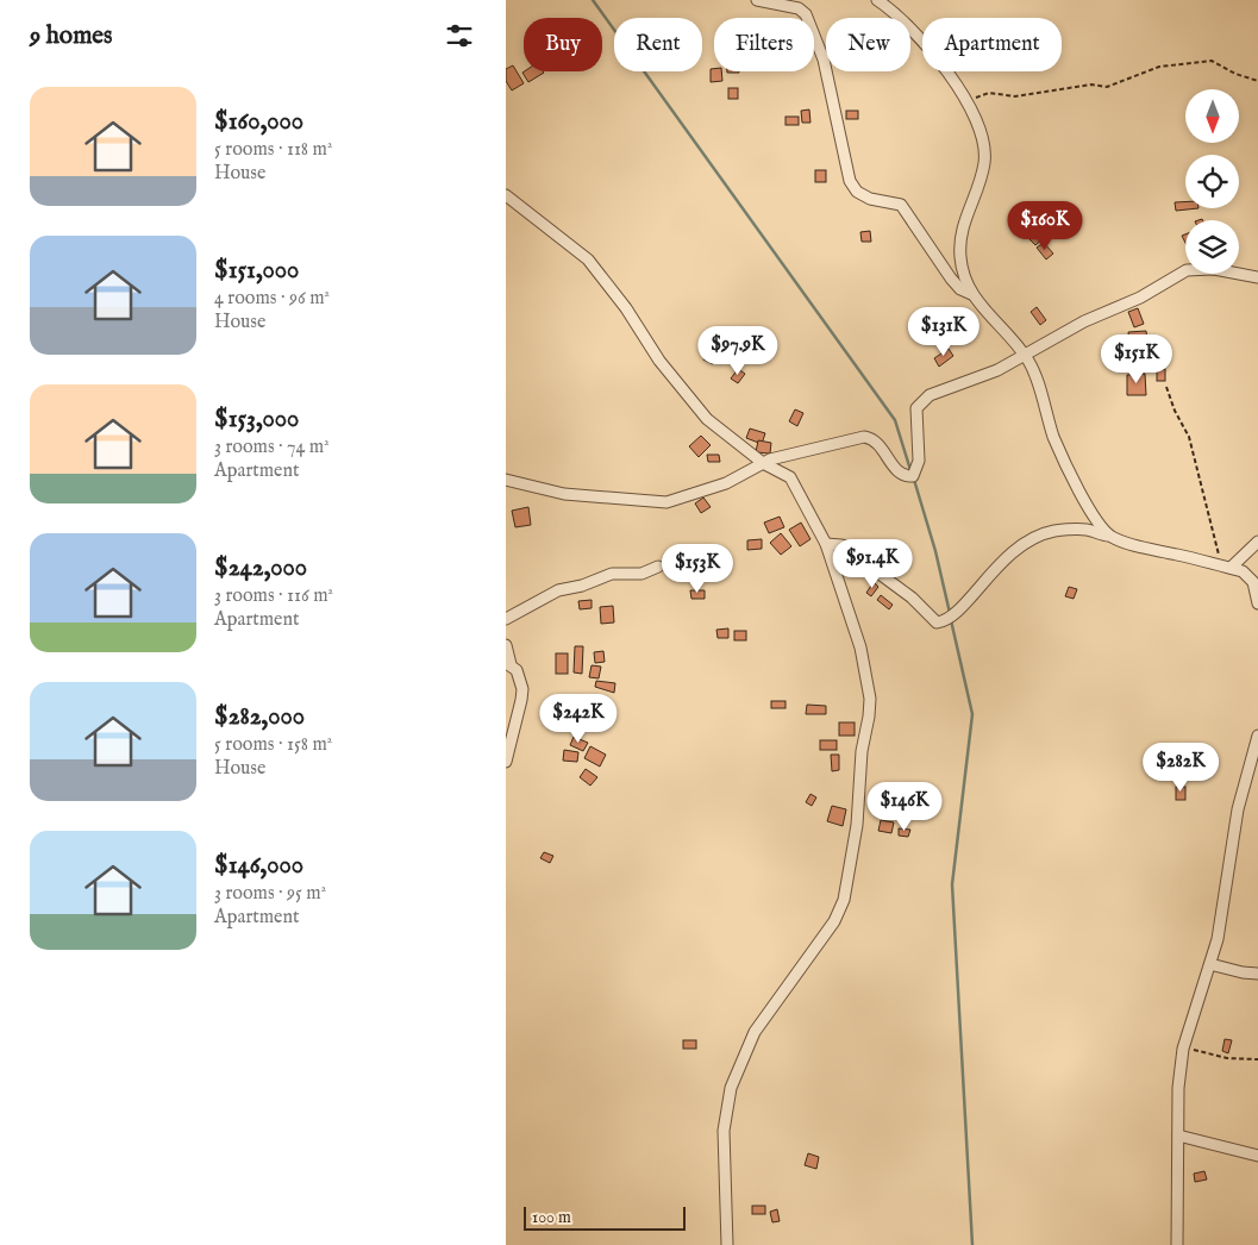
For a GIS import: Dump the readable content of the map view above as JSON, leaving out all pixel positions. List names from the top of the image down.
{
  "scale_bar": "100 m",
  "north": "bottom",
  "page": {
    "heading": "9 homes",
    "chip": [
      "Buy",
      "Rent",
      "Filters",
      "New",
      "Apartment"
    ],
    "list": [
      {
        "name": "$160,000",
        "note": "5 rooms · 118 m² · House"
      },
      {
        "name": "$151,000",
        "note": "4 rooms · 96 m² · House"
      },
      {
        "name": "$153,000",
        "note": "3 rooms · 74 m² · Apartment"
      },
      {
        "name": "$242,000",
        "note": "3 rooms · 116 m² · Apartment"
      },
      {
        "name": "$282,000",
        "note": "5 rooms · 158 m² · House"
      },
      {
        "name": "$146,000",
        "note": "3 rooms · 95 m² · Apartment"
      }
    ],
    "price": [
      "$160K",
      "$131K",
      "$97.9K",
      "$151K",
      "$91.4K",
      "$153K",
      "$242K",
      "$282K",
      "$146K"
    ],
    "scale": "100 m"
  }
}
